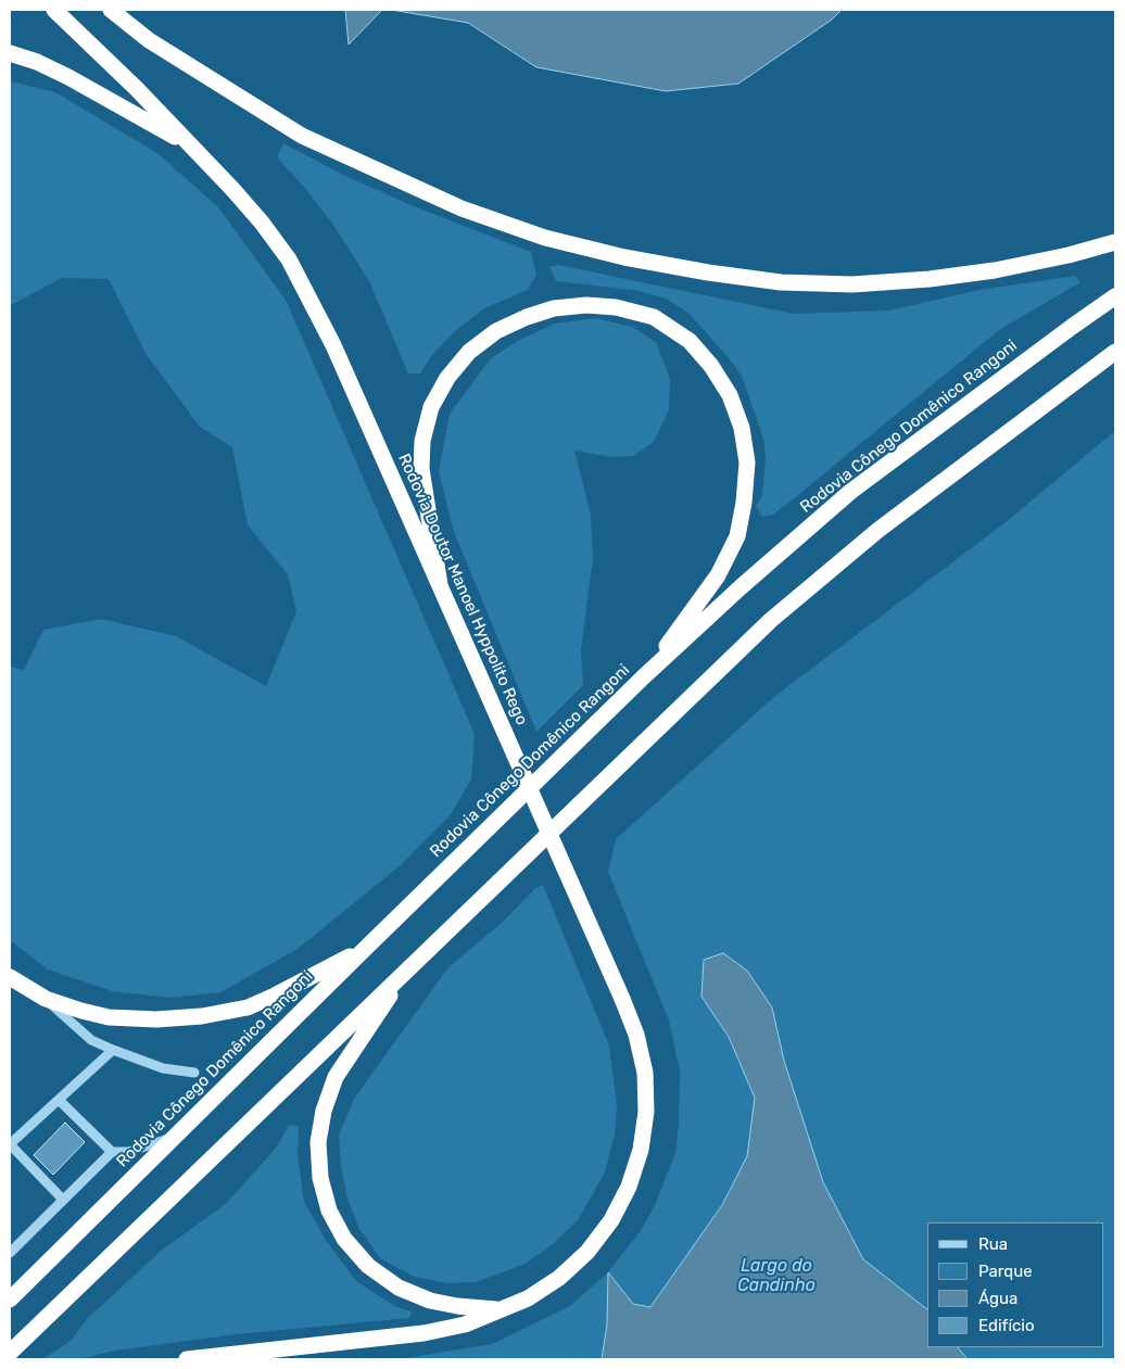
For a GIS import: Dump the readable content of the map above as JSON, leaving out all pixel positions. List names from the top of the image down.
{
  "streets": {
    "highway": ["Rodovia Cônego Domênico Rangoni", "Rodovia Doutor Manoel Hyppolito Rego"]
  },
  "water": ["Largo do Candinho"],
  "legend": [
    "Rua",
    "Parque",
    "Água",
    "Edifício"
  ]
}
